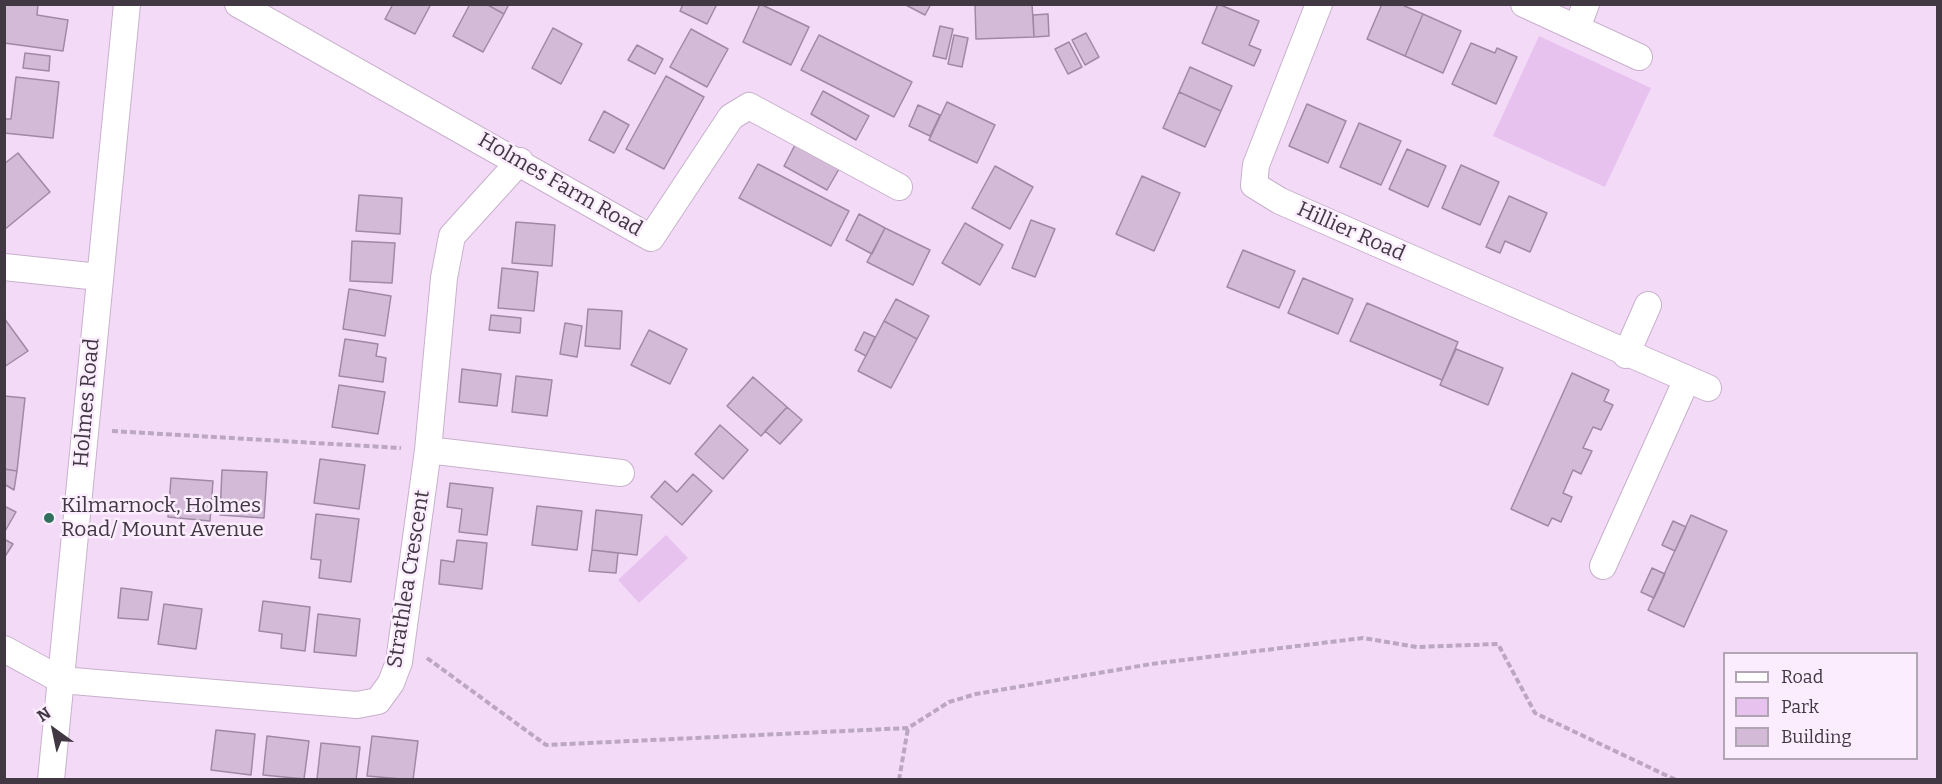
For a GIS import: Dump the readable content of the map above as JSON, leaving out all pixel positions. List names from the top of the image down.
{
  "streets": {
    "street": [
      "Holmes Farm Road",
      "Hillier Road",
      "Holmes Road",
      "Strathlea Crescent"
    ]
  },
  "crossings": [
    ["Holmes Farm Road", "Strathlea Crescent"],
    ["Holmes Road", "Strathlea Crescent"]
  ],
  "places": ["Kilmarnock, Holmes Road/ Mount Avenue"],
  "legend": ["Road", "Park", "Building"],
  "north": "top left"
}
